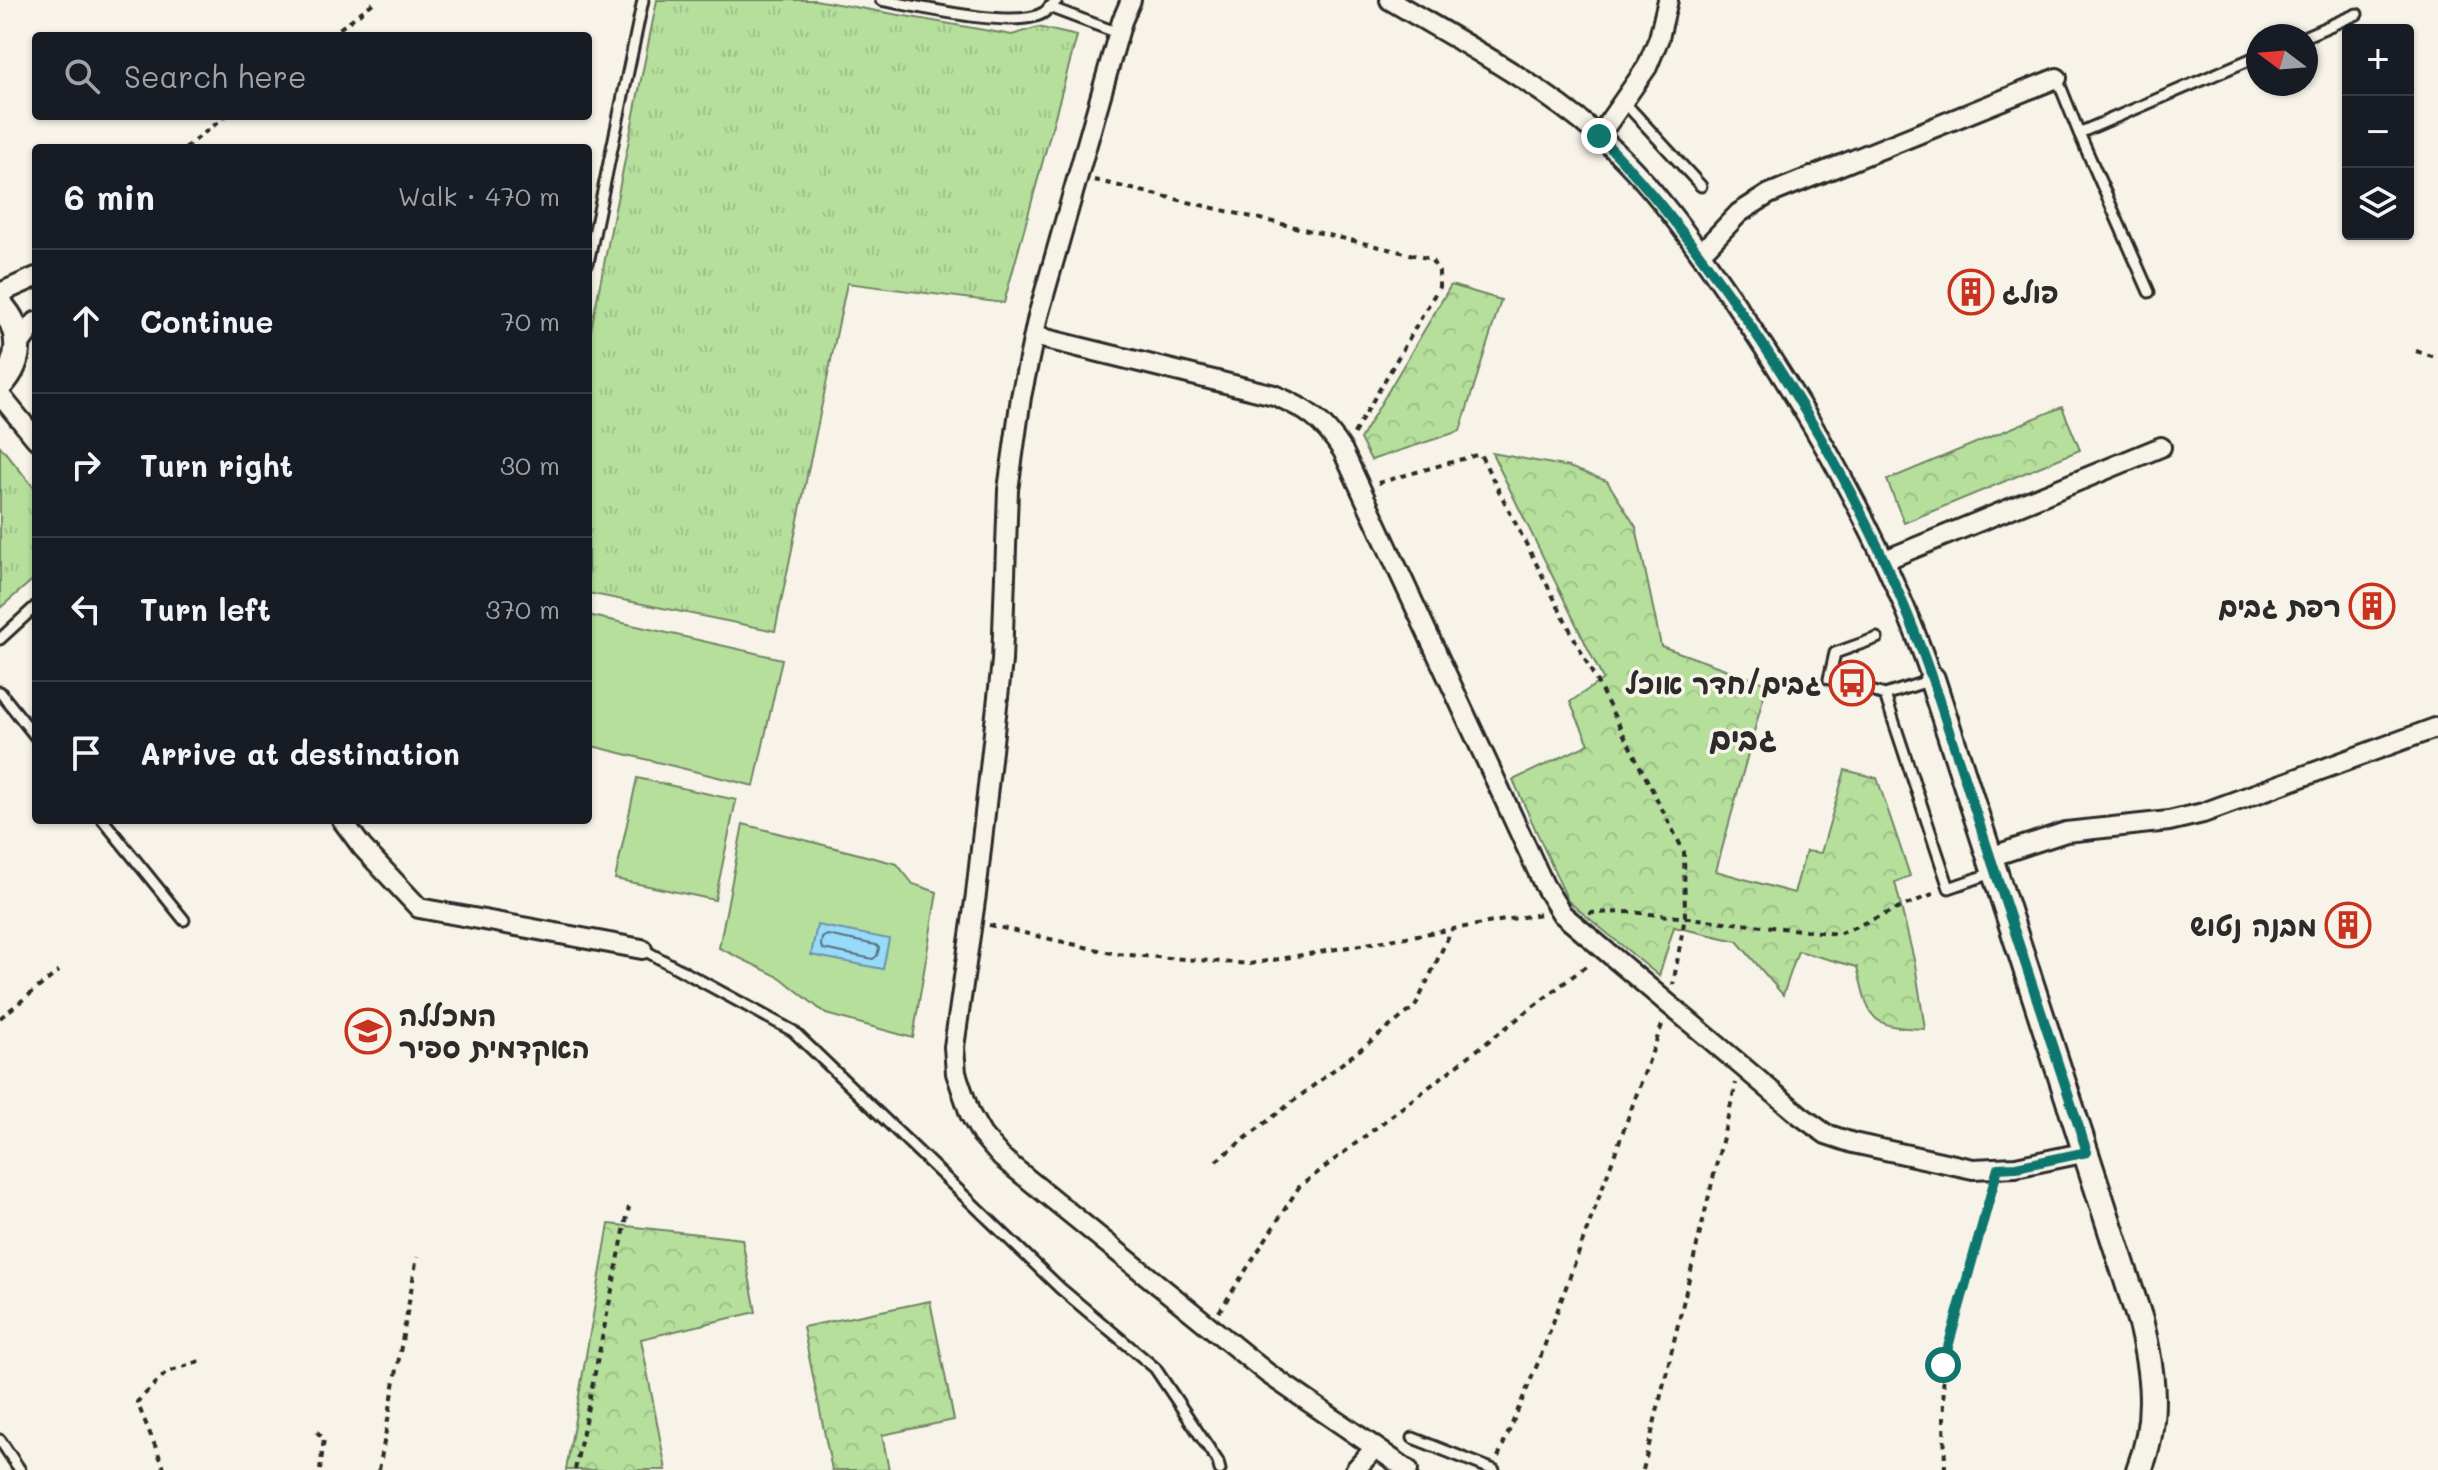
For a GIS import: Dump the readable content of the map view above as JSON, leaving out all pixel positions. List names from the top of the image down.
{
  "districts": ["גבים"],
  "places": {
    "building": ["פולג", "רפת גבים", "מבנה נטוש"],
    "bus stop": ["גבים/חדר אוכל"],
    "school or university": ["המכללה האקדמית ספיר"]
  },
  "north": "left",
  "page": {
    "map_buttons": ["+", "−"],
    "search": "Search here",
    "heading": ["6 min", "Walk · 470 m"],
    "list": [
      ["Continue", "70 m"],
      ["Turn right", "30 m"],
      ["Turn left", "370 m"],
      "Arrive at destination"
    ]
  }
}
